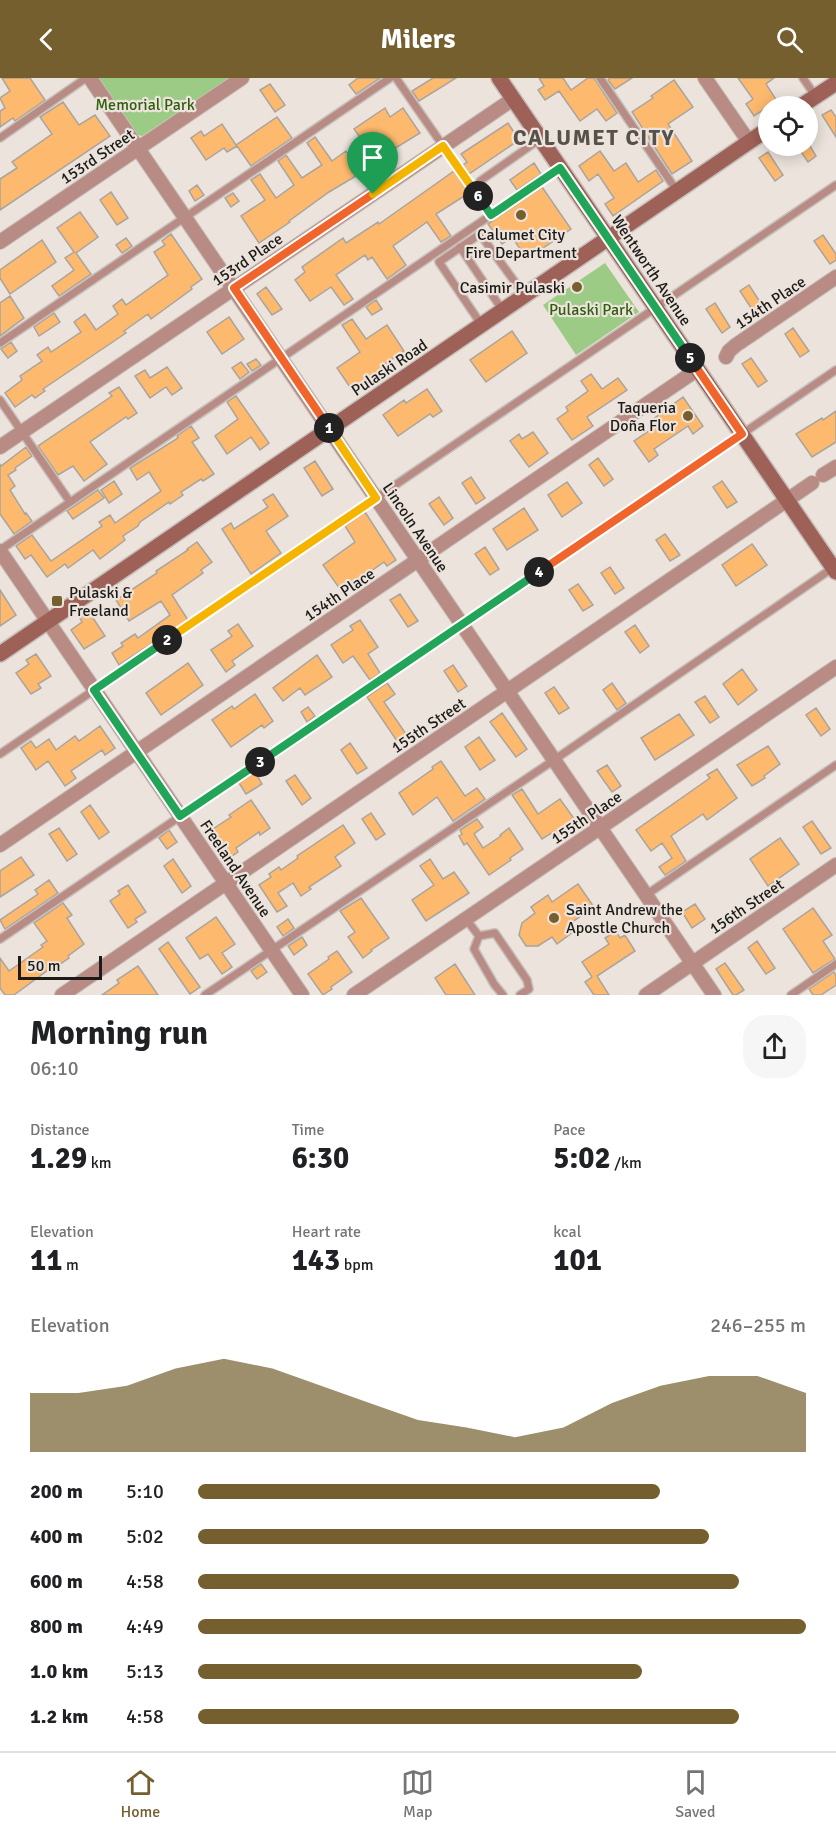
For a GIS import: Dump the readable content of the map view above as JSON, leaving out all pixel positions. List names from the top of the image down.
{
  "streets": {
    "street": [
      "153rd Street",
      "153rd Place",
      "Wentworth Avenue",
      "154th Place",
      "Pulaski Road",
      "Lincoln Avenue",
      "155th Street",
      "155th Place",
      "Freeland Avenue",
      "156th Street"
    ]
  },
  "crossings": [
    ["153rd Street", "Lincoln Avenue"],
    ["153rd Place", "Wentworth Avenue"],
    ["153rd Place", "Lincoln Avenue"],
    ["Wentworth Avenue", "154th Place"],
    ["Wentworth Avenue", "Pulaski Road"],
    ["Wentworth Avenue", "155th Street"],
    ["154th Place", "Lincoln Avenue"],
    ["154th Place", "Freeland Avenue"],
    ["Pulaski Road", "Lincoln Avenue"],
    ["Pulaski Road", "Freeland Avenue"],
    ["Lincoln Avenue", "155th Street"],
    ["Lincoln Avenue", "155th Place"],
    ["Lincoln Avenue", "156th Street"],
    ["155th Street", "Freeland Avenue"]
  ],
  "districts": ["CALUMET CITY"],
  "parks": ["Memorial Park", "Pulaski Park"],
  "places": {
    "other": [
      "Calumet City Fire Department",
      "Casimir Pulaski",
      "Taqueria Doña Flor",
      "Saint Andrew the Apostle Church"
    ],
    "transit": ["Pulaski & Freeland"]
  },
  "scale_bar": "50 m",
  "page": {
    "header": "Milers",
    "pins": [
      "6",
      "5",
      "1",
      "4",
      "2",
      "3"
    ],
    "scale": "50 m",
    "heading": ["Morning run", "06:10"],
    "stats": [
      ["Distance", "1.29 km"],
      ["Time", "6:30"],
      ["Pace", "5:02 /km"],
      ["Elevation", "11 m"],
      ["Heart rate", "143 bpm"],
      ["kcal", "101"]
    ],
    "chart": ["Elevation", "246–255 m"],
    "list": [
      {
        "name": "200 m",
        "note": "5:10"
      },
      {
        "name": "400 m",
        "note": "5:02"
      },
      {
        "name": "600 m",
        "note": "4:58"
      },
      {
        "name": "800 m",
        "note": "4:49"
      },
      {
        "name": "1.0 km",
        "note": "5:13"
      },
      {
        "name": "1.2 km",
        "note": "4:58"
      }
    ],
    "tabs": ["Home", "Map", "Saved"]
  }
}
